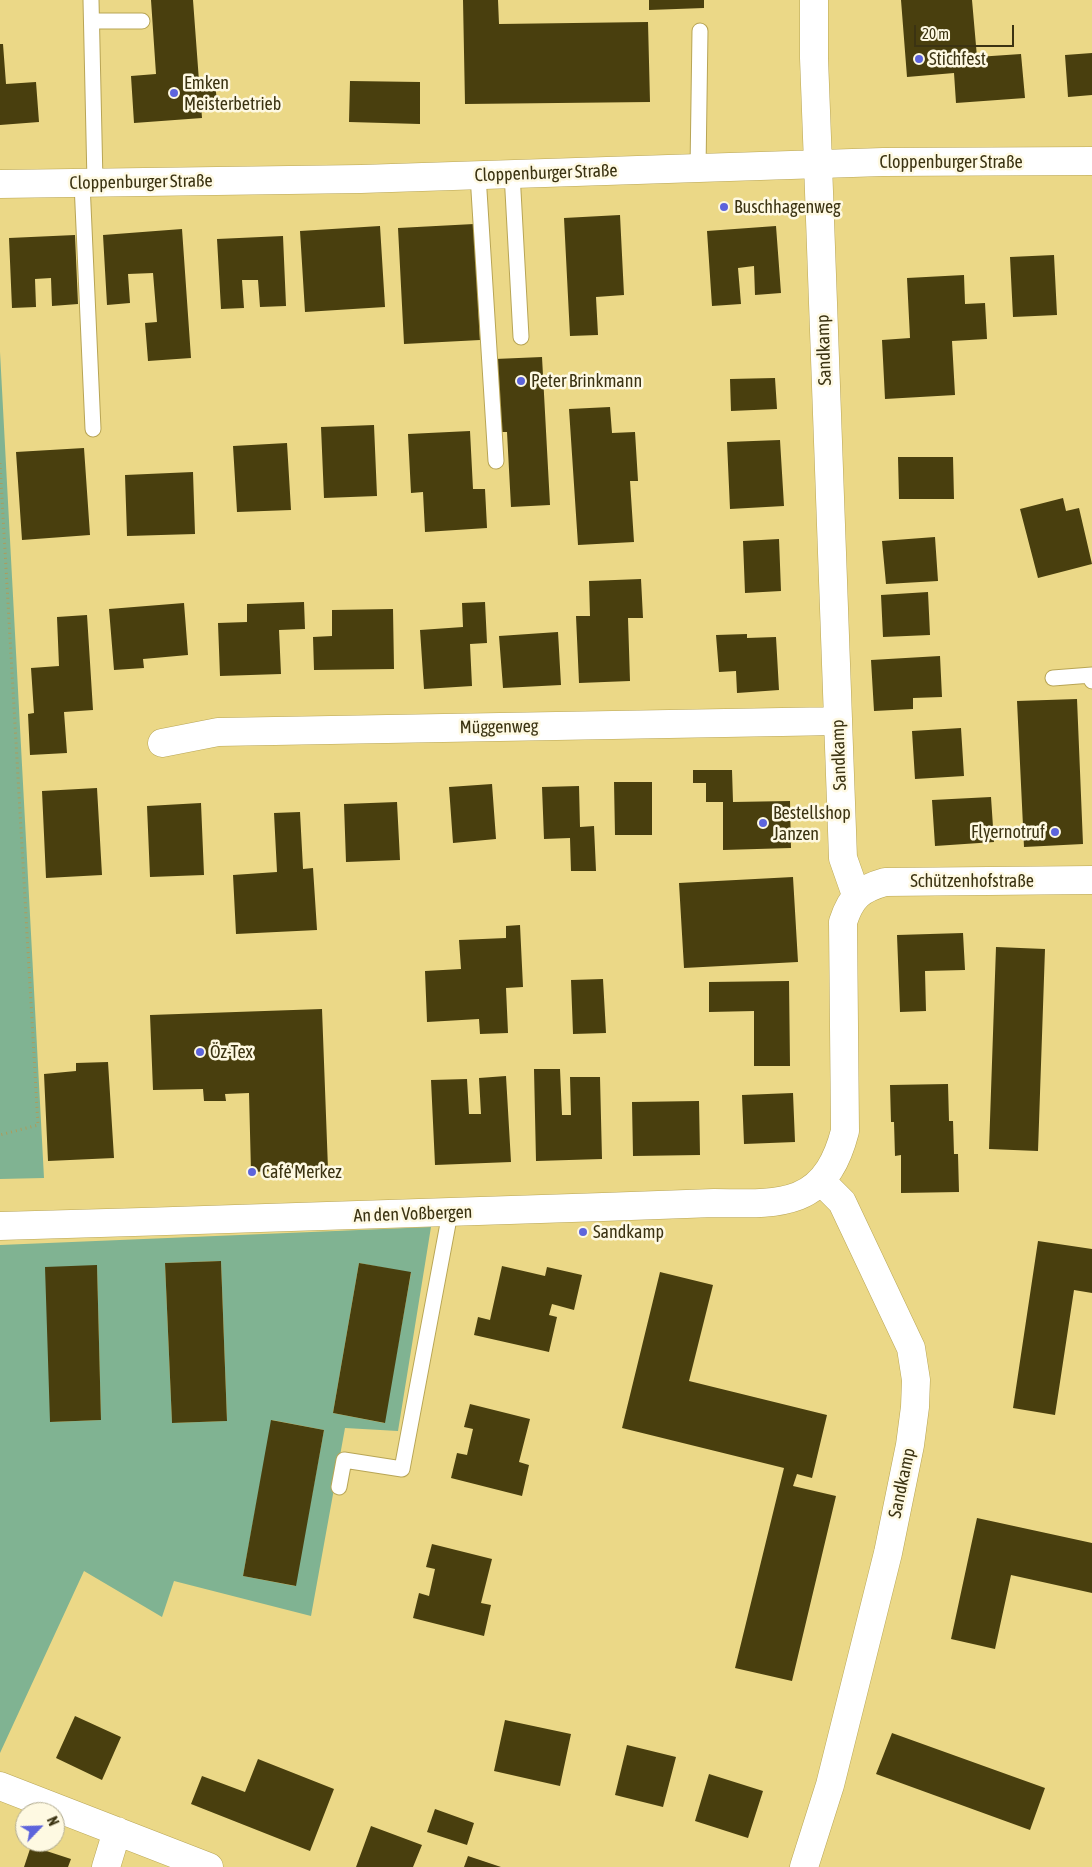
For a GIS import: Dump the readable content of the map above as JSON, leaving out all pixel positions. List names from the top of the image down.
{
  "streets": {
    "street": [
      "Cloppenburger Straße",
      "Sandkamp",
      "Müggenweg",
      "Schützenhofstraße",
      "An den Voßbergen"
    ]
  },
  "crossings": [
    ["Cloppenburger Straße", "Sandkamp"],
    ["Sandkamp", "Müggenweg"],
    ["Sandkamp", "Schützenhofstraße"],
    ["Sandkamp", "An den Voßbergen"]
  ],
  "places": [
    "Stichfest",
    "Emken Meisterbetrieb",
    "Buschhagenweg",
    "Peter Brinkmann",
    "Bestellshop Janzen",
    "Flyernotruf",
    "Öz-Tex",
    "Café Merkez",
    "Sandkamp"
  ],
  "scale_bar": "20 m",
  "north": "top right"
}
